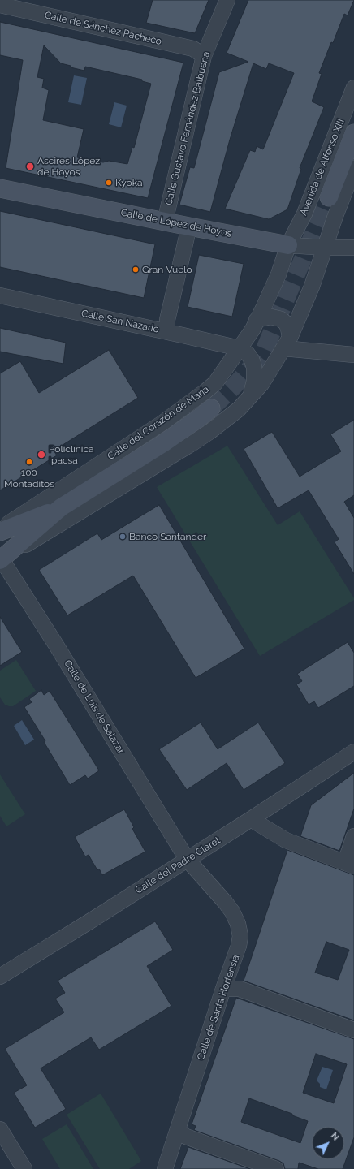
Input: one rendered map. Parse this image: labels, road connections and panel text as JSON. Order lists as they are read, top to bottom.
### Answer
{
  "streets": {
    "street": [
      "Calle de Sánchez Pacheco",
      "Calle Gustavo Fernández Balbuena",
      "Avenida de Alfonso XIII",
      "Calle de López de Hoyos",
      "Calle San Nazario",
      "Calle del Corazón de María",
      "Calle de Luis de Salazar",
      "Calle del Padre Claret",
      "Calle de Santa Hortensia"
    ]
  },
  "crossings": [
    ["Calle de Sánchez Pacheco", "Calle Gustavo Fernández Balbuena"],
    ["Calle Gustavo Fernández Balbuena", "Calle de López de Hoyos"],
    ["Avenida de Alfonso XIII", "Calle de López de Hoyos"],
    ["Avenida de Alfonso XIII", "Calle del Corazón de María"],
    ["Calle de López de Hoyos", "Calle del Corazón de María"],
    ["Calle San Nazario", "Calle del Corazón de María"],
    ["Calle del Corazón de María", "Calle de Luis de Salazar"],
    ["Calle de Luis de Salazar", "Calle del Padre Claret"],
    ["Calle de Luis de Salazar", "Calle de Santa Hortensia"],
    ["Calle del Padre Claret", "Calle de Santa Hortensia"]
  ],
  "places": [
    "Ascires López de Hoyos",
    "Kyoka",
    "Gran Vuelo",
    "Policlínica Ipacsa",
    "100 Montaditos",
    "Banco Santander"
  ],
  "north": "top right"
}
